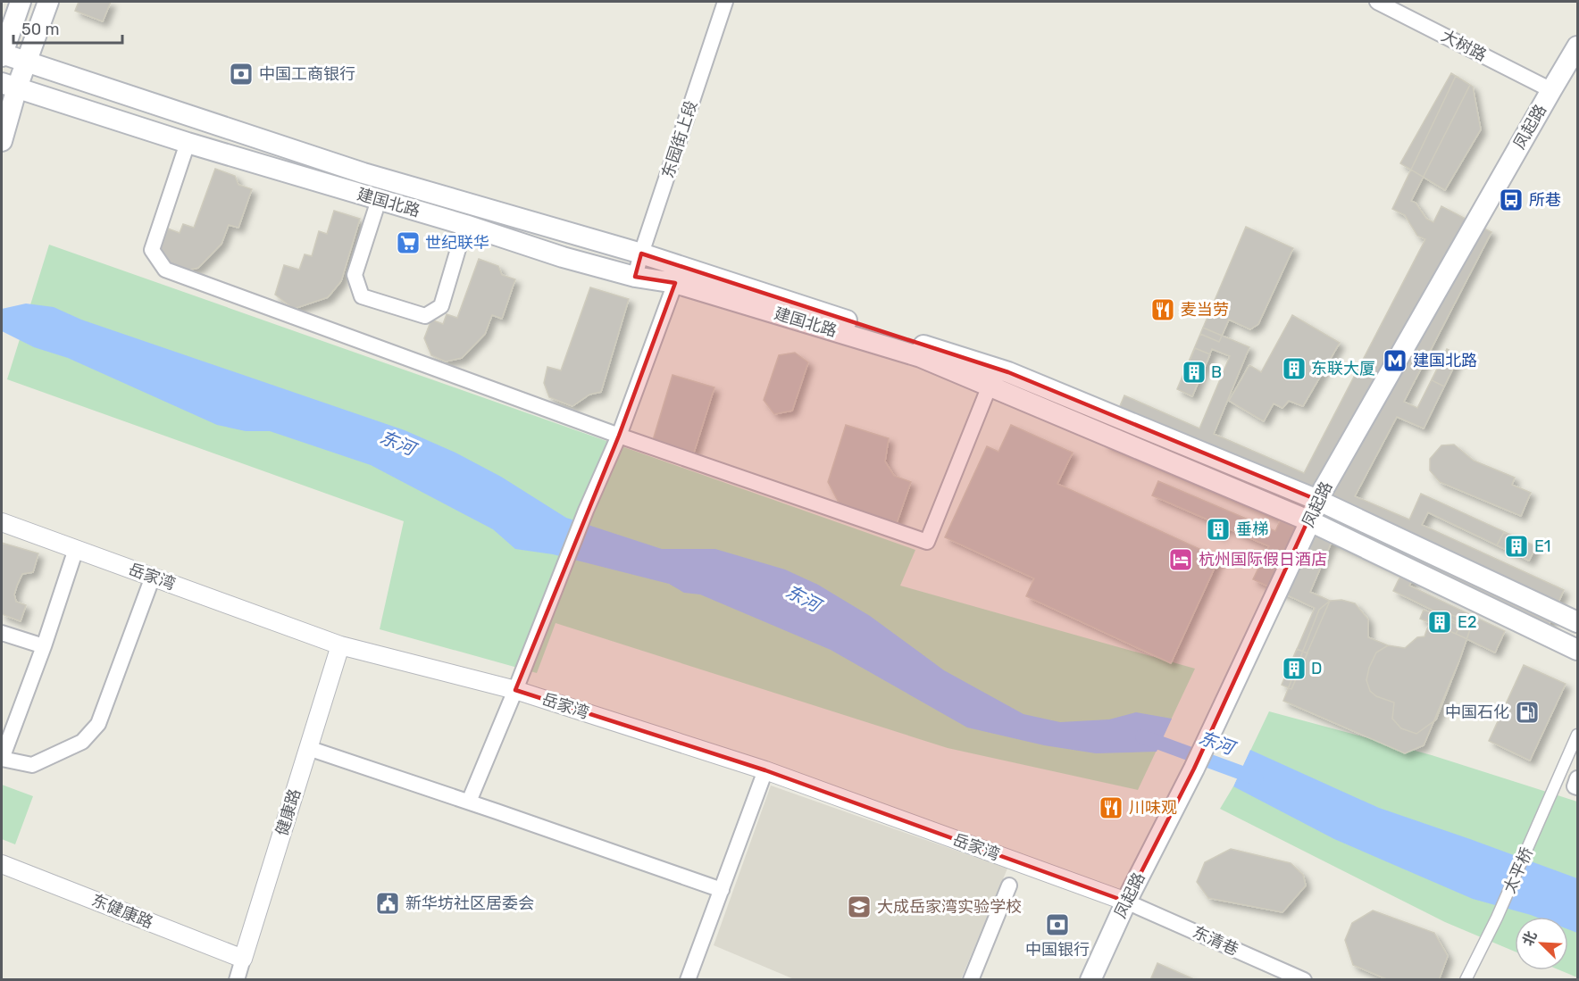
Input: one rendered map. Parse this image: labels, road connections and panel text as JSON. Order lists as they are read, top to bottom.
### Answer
{
  "streets": {
    "main road": ["凤起路", "建国北路"],
    "street": [
      "大树路",
      "东园街上段",
      "岳家湾",
      "健康路",
      "太平桥",
      "东健康路",
      "东清巷"
    ]
  },
  "crossings": [
    ["大树路", "凤起路"],
    ["凤起路", "建国北路"],
    ["凤起路", "岳家湾"],
    ["凤起路", "东清巷"],
    ["东园街上段", "建国北路"],
    ["岳家湾", "健康路"],
    ["岳家湾", "东清巷"],
    ["健康路", "东健康路"]
  ],
  "water": ["东河"],
  "places": {
    "bank": ["中国工商银行", "中国银行"],
    "bus stop": ["所巷"],
    "supermarket": ["世纪联华"],
    "restaurant": ["麦当劳", "川味观"],
    "metro station": ["建国北路"],
    "building": [
      "东联大厦",
      "B",
      "垂梯",
      "E1",
      "E2",
      "D"
    ],
    "hotel": ["杭州国际假日酒店"],
    "fuel station": ["中国石化"],
    "public building": ["新华坊社区居委会"],
    "school or university": ["大成岳家湾实验学校"]
  },
  "scale_bar": "50 m",
  "north": "top left"
}
